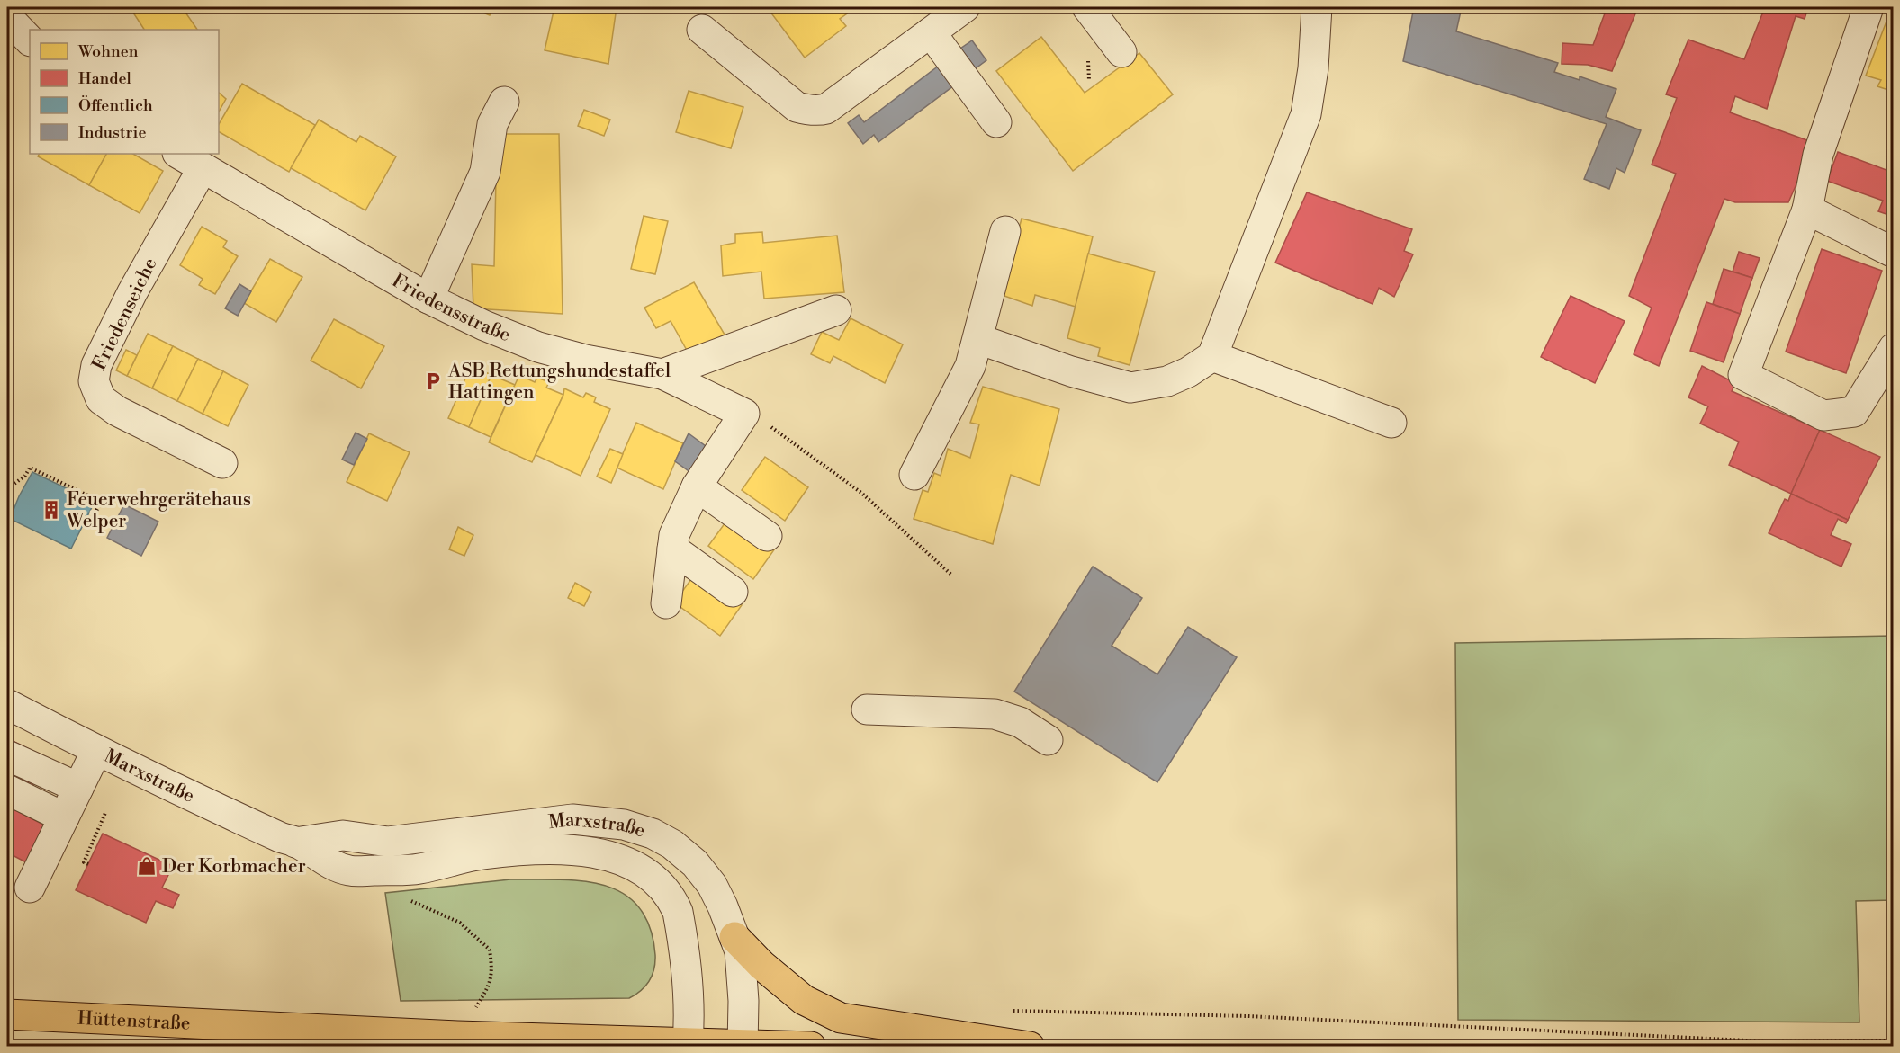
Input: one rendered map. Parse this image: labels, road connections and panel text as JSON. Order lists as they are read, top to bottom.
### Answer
{
  "streets": {
    "main road": ["Hüttenstraße"],
    "street": ["Friedensstraße", "Friedenseiche", "Marxstraße"]
  },
  "crossings": [
    ["Friedensstraße", "Friedenseiche"],
    ["Marxstraße", "Hüttenstraße"]
  ],
  "places": {
    "parking": ["ASB Rettungshundestaffel Hattingen"],
    "building": ["Feuerwehrgerätehaus Welper"],
    "shop": ["Der Korbmacher"]
  },
  "legend": [
    "Wohnen",
    "Handel",
    "Öffentlich",
    "Industrie"
  ]
}
